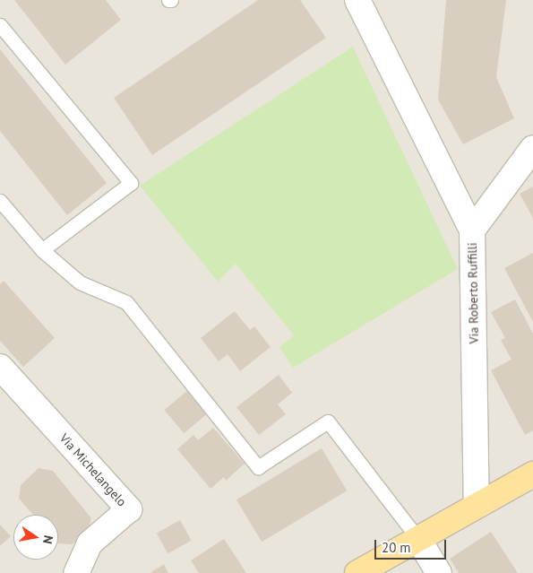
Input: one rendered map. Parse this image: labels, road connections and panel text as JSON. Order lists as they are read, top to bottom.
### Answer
{
  "streets": {
    "street": ["Via Roberto Ruffilli", "Via Michelangelo"]
  },
  "scale_bar": "20 m",
  "north": "right"
}
